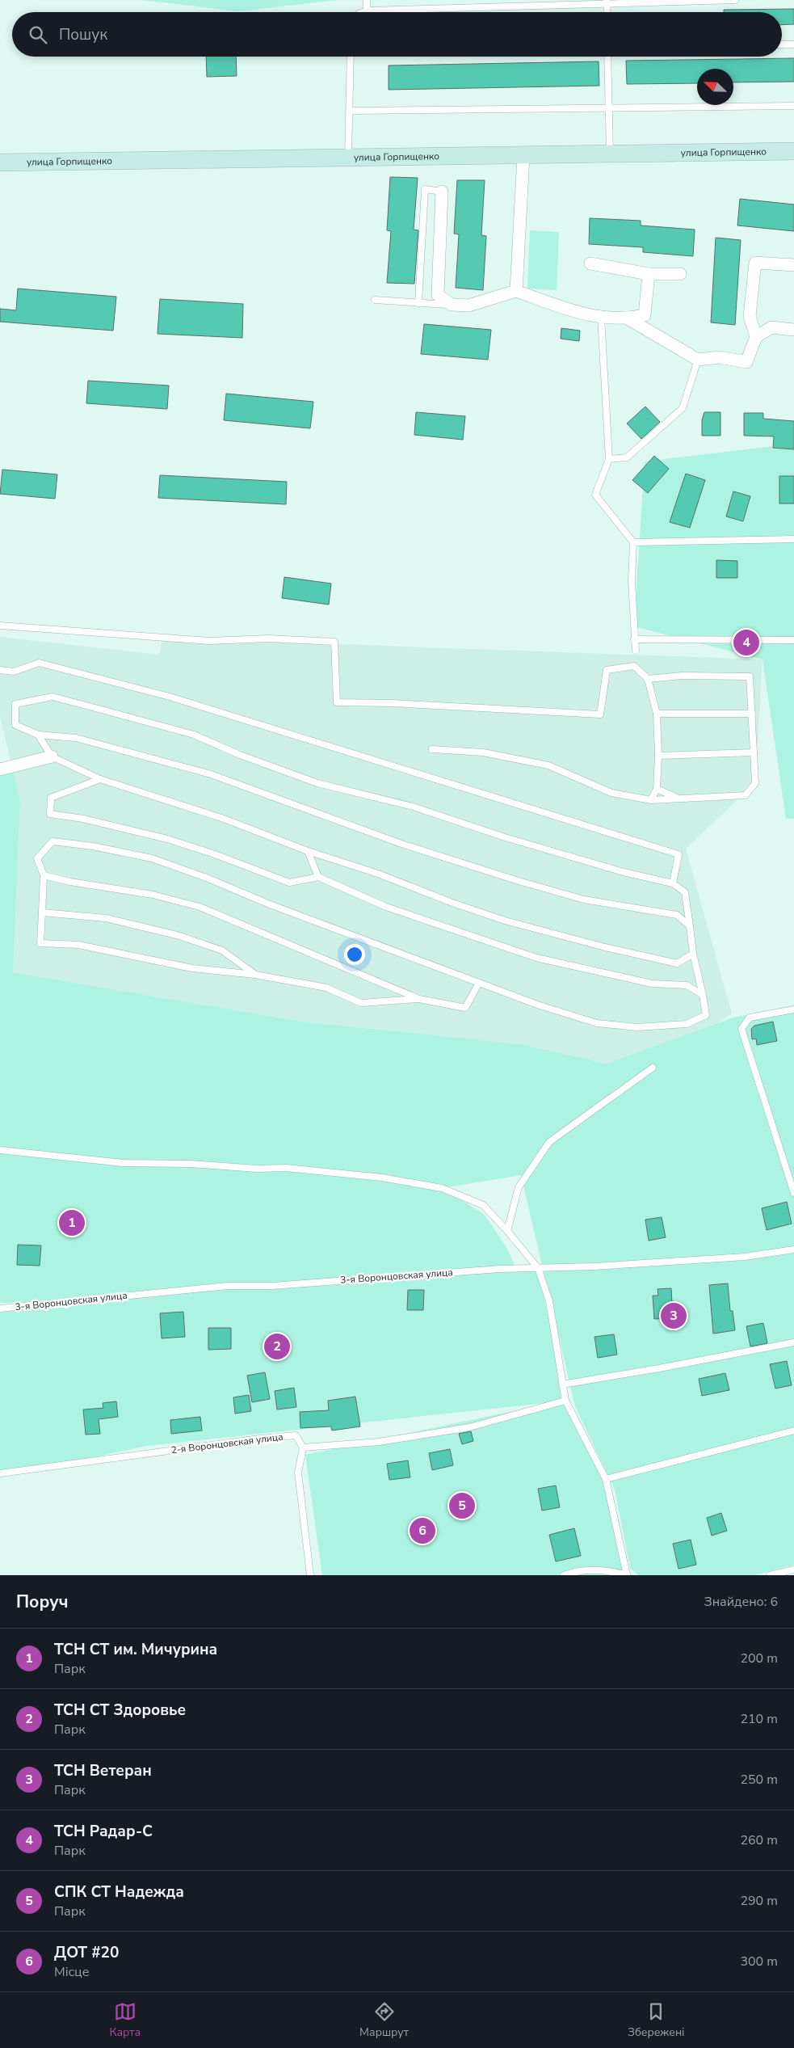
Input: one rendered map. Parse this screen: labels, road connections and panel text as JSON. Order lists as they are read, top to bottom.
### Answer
{
  "streets": {
    "main road": ["улица Горпищенко"],
    "lane": ["3-я Воронцовская улица", "2-я Воронцовская улица"]
  },
  "north": "top left",
  "page": {
    "search": "Пошук",
    "pins": [
      "4",
      "1",
      "3",
      "2",
      "5",
      "6"
    ],
    "heading": ["Поруч", "Знайдено: 6"],
    "list": [
      {
        "mark": "1",
        "name": "ТСН СТ им. Мичурина",
        "note": "Парк",
        "value": "200 m"
      },
      {
        "mark": "2",
        "name": "ТСН СТ Здоровье",
        "note": "Парк",
        "value": "210 m"
      },
      {
        "mark": "3",
        "name": "ТСН Ветеран",
        "note": "Парк",
        "value": "250 m"
      },
      {
        "mark": "4",
        "name": "ТСН Радар-С",
        "note": "Парк",
        "value": "260 m"
      },
      {
        "mark": "5",
        "name": "СПК СТ Надежда",
        "note": "Парк",
        "value": "290 m"
      },
      {
        "mark": "6",
        "name": "ДОТ #20",
        "note": "Місце",
        "value": "300 m"
      }
    ],
    "nav": ["Карта", "Маршрут", "Збережені"]
  }
}
